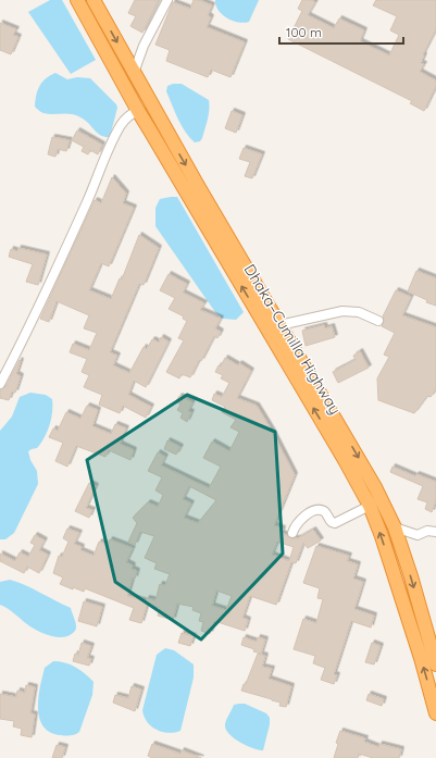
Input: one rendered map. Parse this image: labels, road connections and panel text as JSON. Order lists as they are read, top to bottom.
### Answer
{
  "streets": {
    "highway": ["Dhaka–Cumilla Highway"]
  },
  "scale_bar": "100 m"
}
